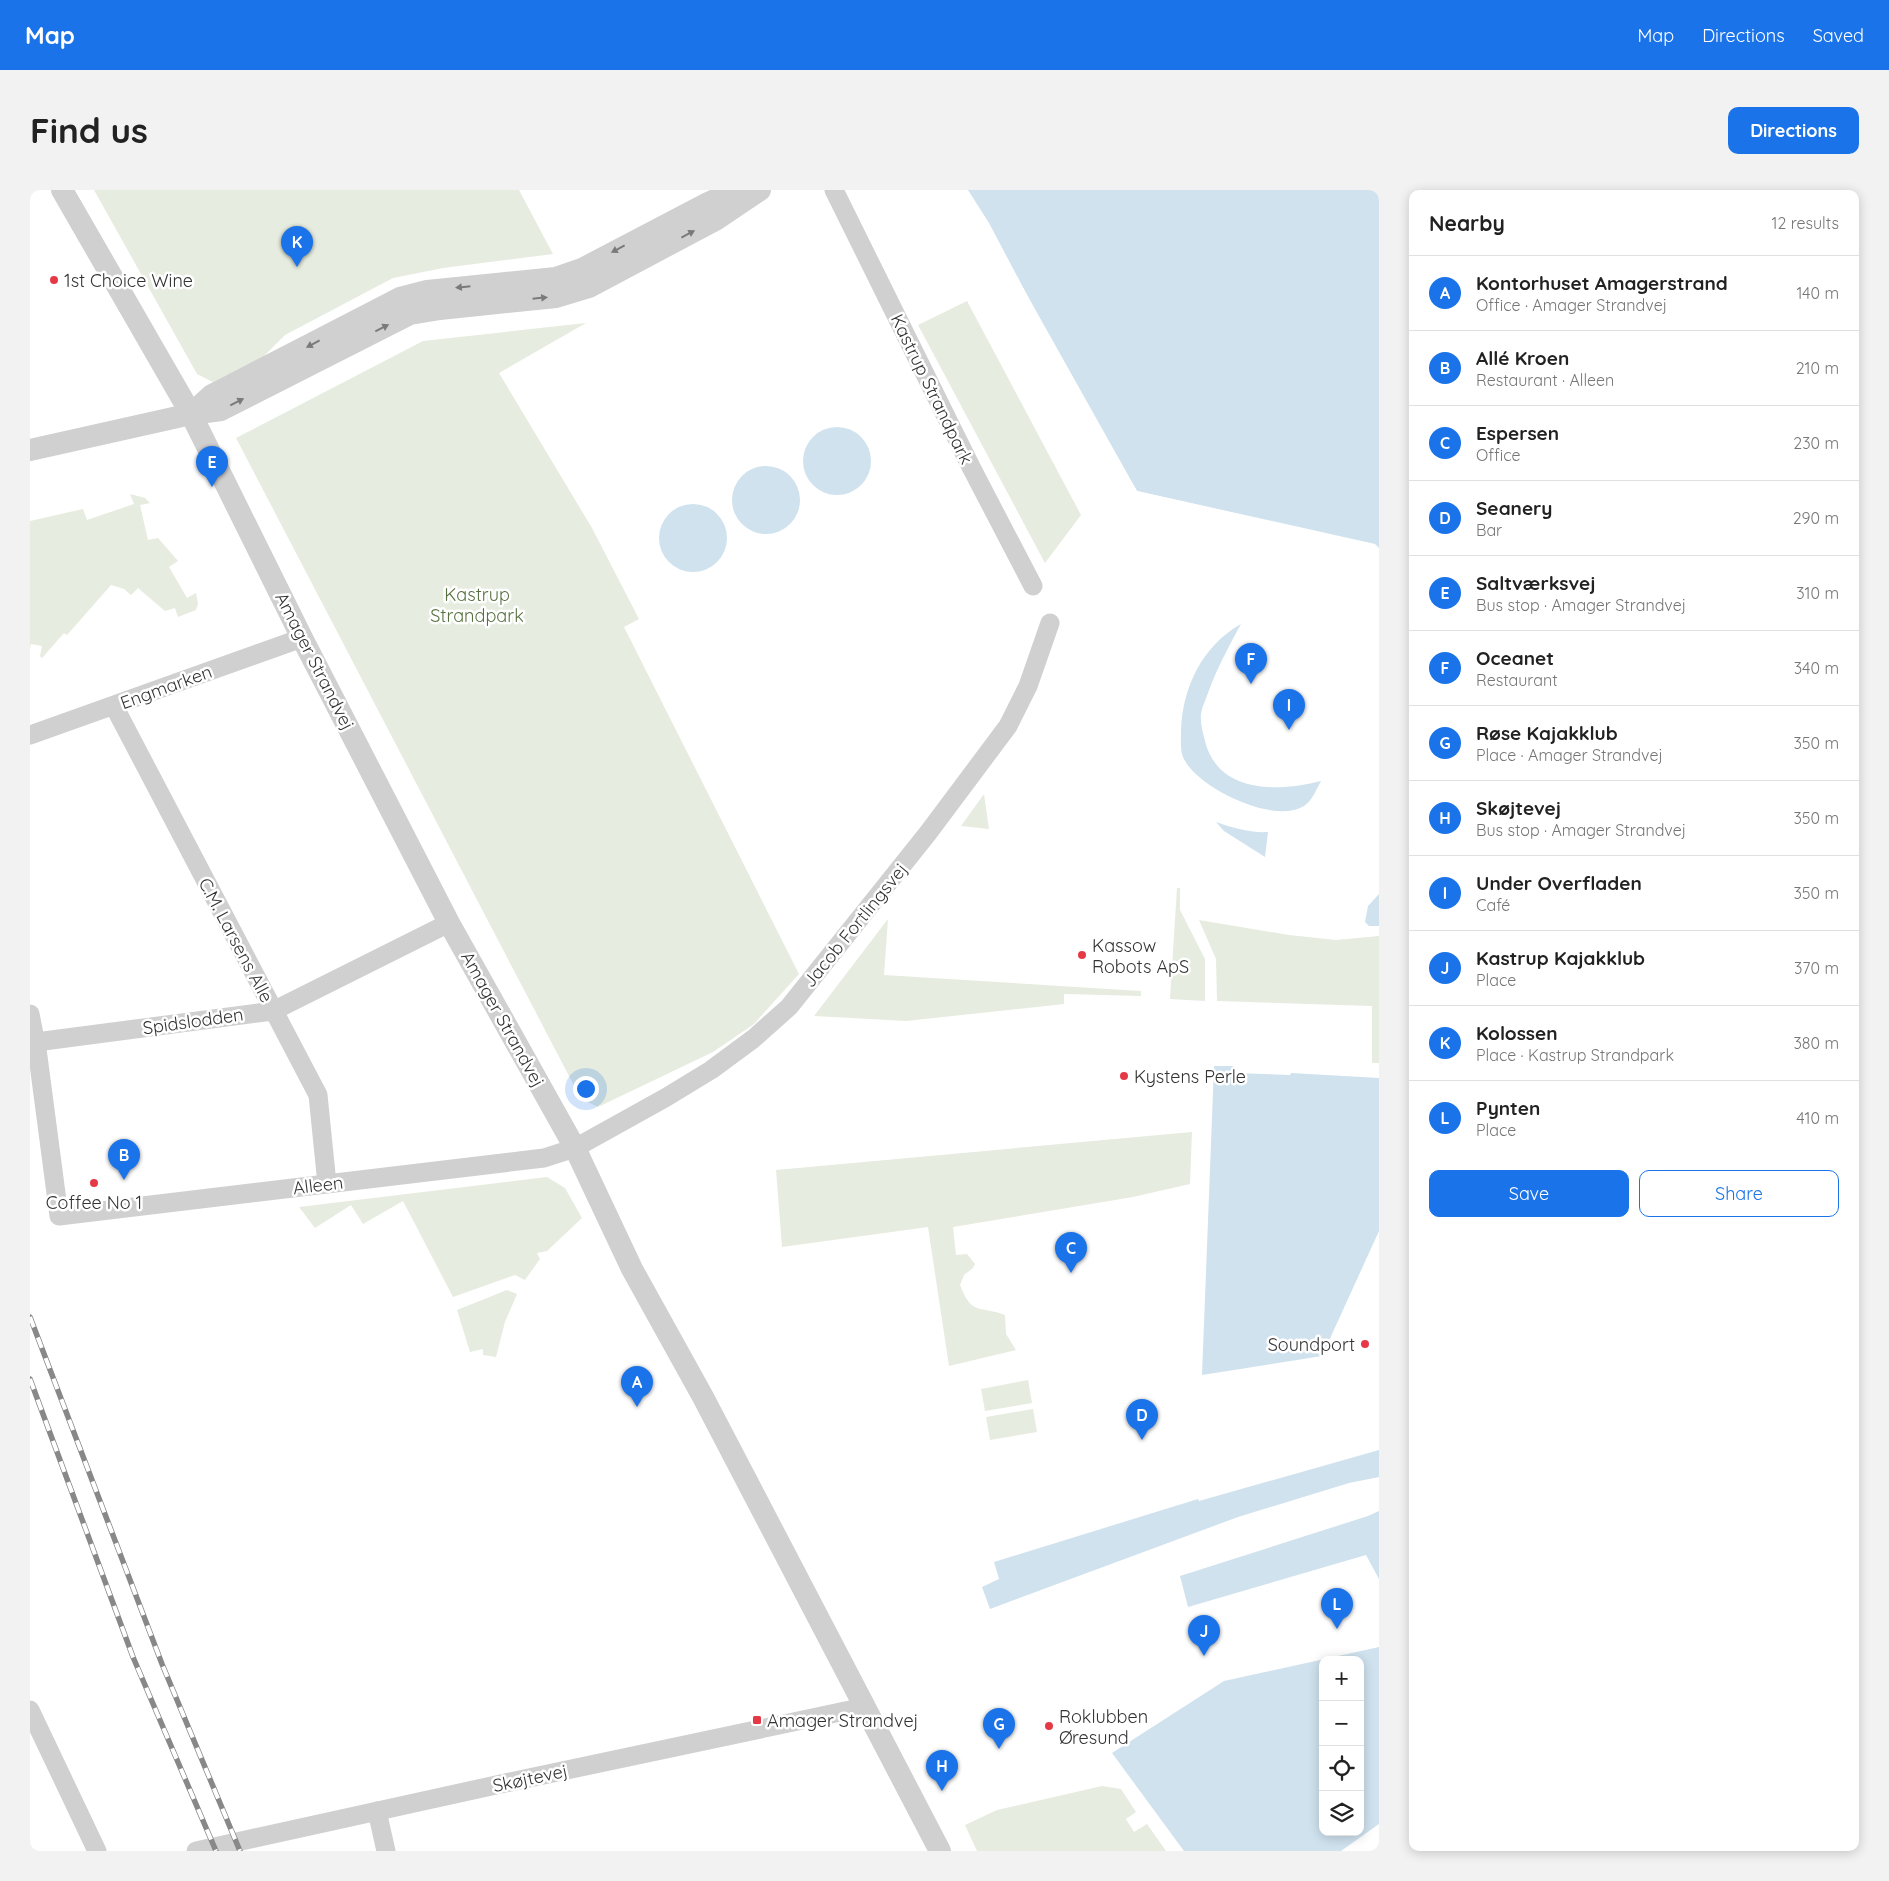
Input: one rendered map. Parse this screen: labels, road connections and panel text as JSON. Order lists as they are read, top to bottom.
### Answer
{
  "streets": {
    "street": [
      "Kastrup Strandpark",
      "Amager Strandvej",
      "Engmarken",
      "Jacob Fortlingsvej",
      "C.M. Larsens Alle",
      "Spidslodden",
      "Alleen",
      "Skøjtevej"
    ]
  },
  "crossings": [
    ["Amager Strandvej", "Engmarken"],
    ["Amager Strandvej", "Jacob Fortlingsvej"],
    ["Amager Strandvej", "Spidslodden"],
    ["Amager Strandvej", "Alleen"],
    ["Amager Strandvej", "Skøjtevej"],
    ["Engmarken", "C.M. Larsens Alle"],
    ["Jacob Fortlingsvej", "Alleen"],
    ["C.M. Larsens Alle", "Spidslodden"],
    ["C.M. Larsens Alle", "Alleen"],
    ["Spidslodden", "Alleen"]
  ],
  "parks": ["Kastrup Strandpark"],
  "places": {
    "other": [
      "1st Choice Wine",
      "Kassow Robots ApS",
      "Kystens Perle",
      "Coffee No 1",
      "Soundport",
      "Roklubben Øresund"
    ],
    "transit": ["Amager Strandvej"]
  },
  "page": {
    "header": "Map",
    "nav": ["Map", "Directions", "Saved"],
    "buttons": [
      "Directions",
      ["Save", "Share"]
    ],
    "title": "Find us",
    "heading": ["Nearby", "12 results"],
    "pins": [
      "K",
      "E",
      "F",
      "I",
      "B",
      "C",
      "A",
      "D",
      "L",
      "J",
      "G",
      "H"
    ],
    "list": [
      {
        "mark": "A",
        "name": "Kontorhuset Amagerstrand",
        "note": "Office · Amager Strandvej",
        "value": "140 m"
      },
      {
        "mark": "B",
        "name": "Allé Kroen",
        "note": "Restaurant · Alleen",
        "value": "210 m"
      },
      {
        "mark": "C",
        "name": "Espersen",
        "note": "Office",
        "value": "230 m"
      },
      {
        "mark": "D",
        "name": "Seanery",
        "note": "Bar",
        "value": "290 m"
      },
      {
        "mark": "E",
        "name": "Saltværksvej",
        "note": "Bus stop · Amager Strandvej",
        "value": "310 m"
      },
      {
        "mark": "F",
        "name": "Oceanet",
        "note": "Restaurant",
        "value": "340 m"
      },
      {
        "mark": "G",
        "name": "Røse Kajakklub",
        "note": "Place · Amager Strandvej",
        "value": "350 m"
      },
      {
        "mark": "H",
        "name": "Skøjtevej",
        "note": "Bus stop · Amager Strandvej",
        "value": "350 m"
      },
      {
        "mark": "I",
        "name": "Under Overfladen",
        "note": "Café",
        "value": "350 m"
      },
      {
        "mark": "J",
        "name": "Kastrup Kajakklub",
        "note": "Place",
        "value": "370 m"
      },
      {
        "mark": "K",
        "name": "Kolossen",
        "note": "Place · Kastrup Strandpark",
        "value": "380 m"
      },
      {
        "mark": "L",
        "name": "Pynten",
        "note": "Place",
        "value": "410 m"
      }
    ],
    "map_buttons": ["+", "−"]
  }
}
